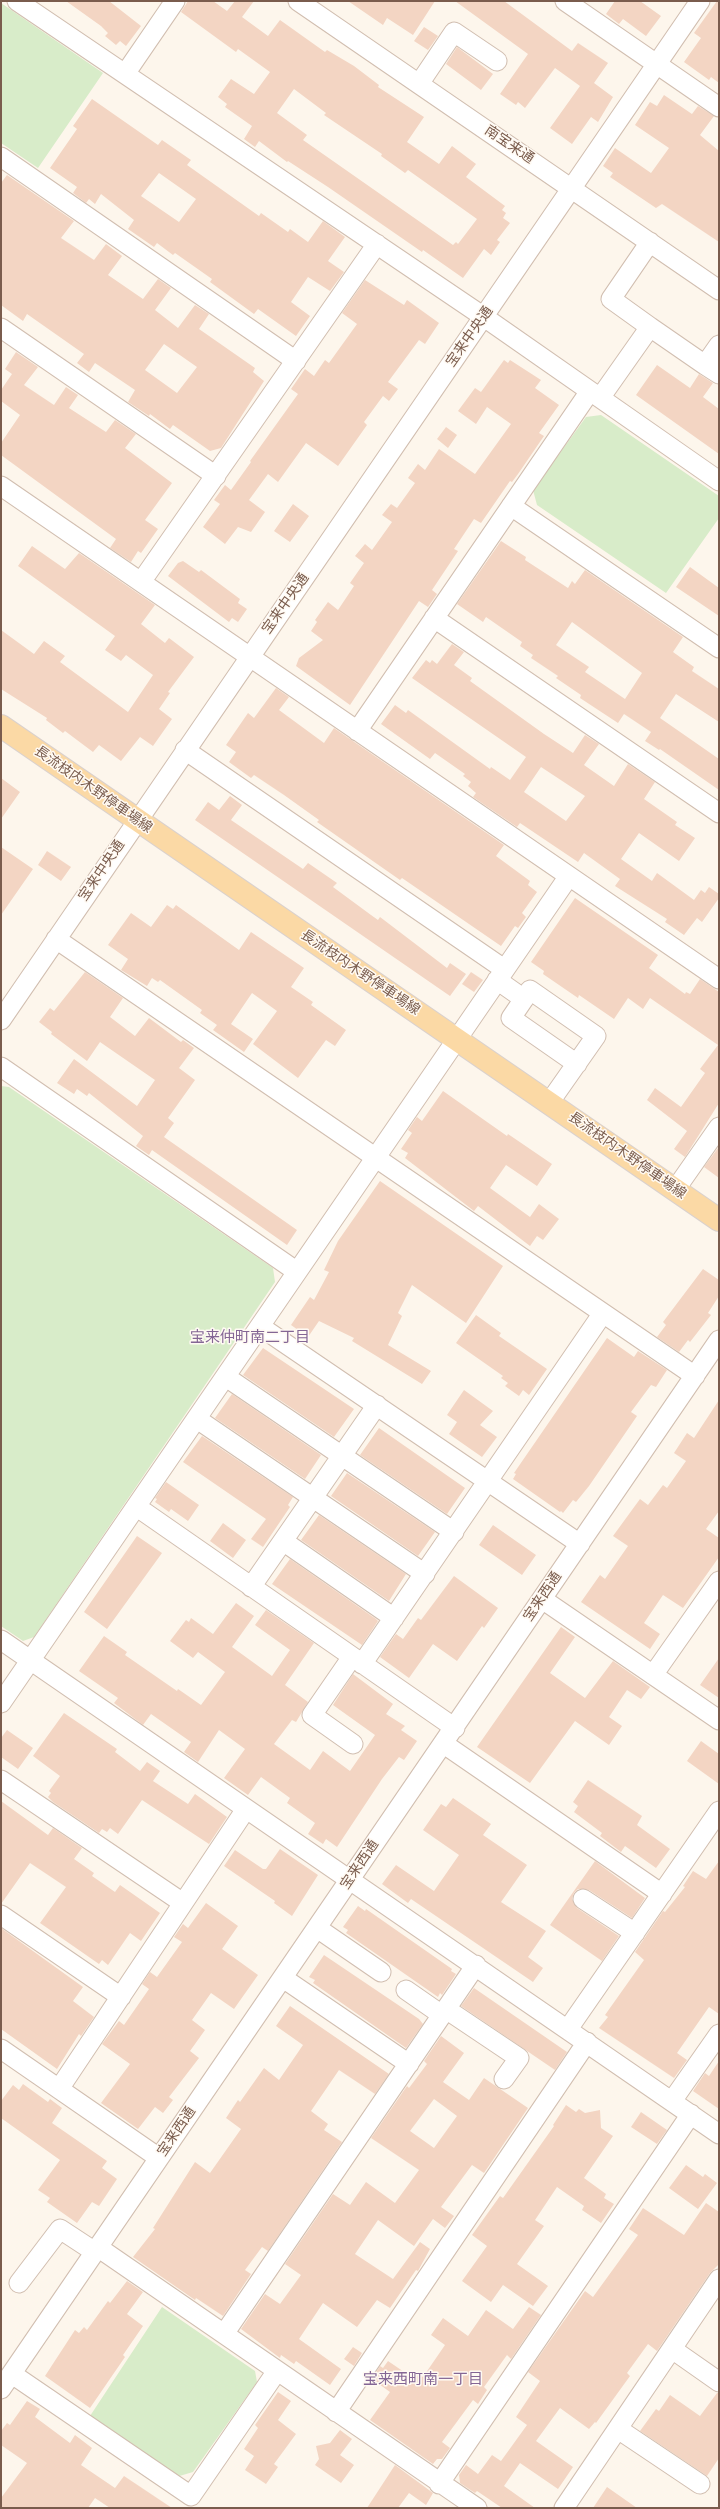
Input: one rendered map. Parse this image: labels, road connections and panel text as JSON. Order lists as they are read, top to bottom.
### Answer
{
  "streets": {
    "main road": ["長流枝内木野停車場線"],
    "street": ["南宝来通", "宝来中央通", "宝来西通"]
  },
  "crossings": [
    ["南宝来通", "宝来中央通"],
    ["宝来中央通", "長流枝内木野停車場線"]
  ],
  "districts": ["宝来仲町南二丁目", "宝来西町南一丁目"]
}
